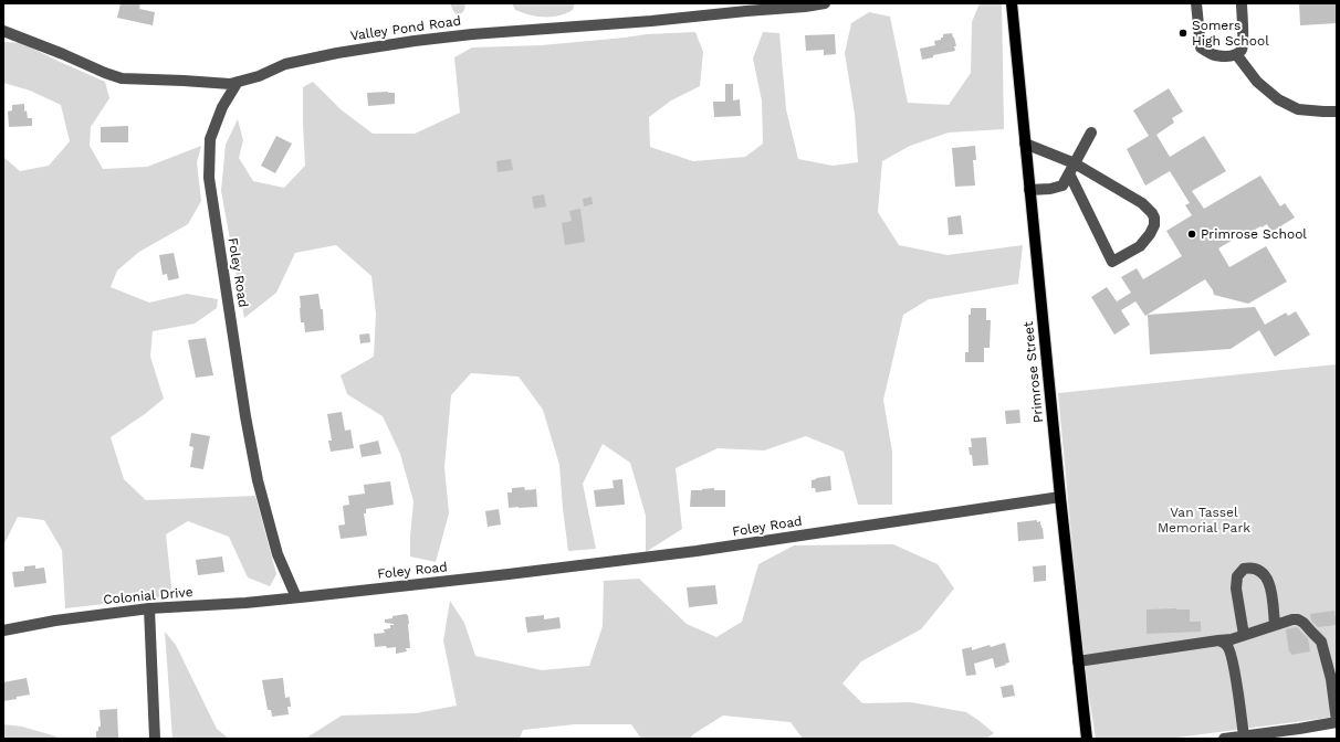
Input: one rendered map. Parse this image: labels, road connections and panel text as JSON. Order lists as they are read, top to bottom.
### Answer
{
  "streets": {
    "main road": ["Primrose Street"],
    "street": ["Valley Pond Road", "Foley Road", "Colonial Drive"]
  },
  "crossings": [
    ["Valley Pond Road", "Foley Road"],
    ["Foley Road", "Primrose Street"],
    ["Foley Road", "Colonial Drive"]
  ],
  "parks": ["Van Tassel Memorial Park"],
  "places": ["Somers High School", "Primrose School"]
}
